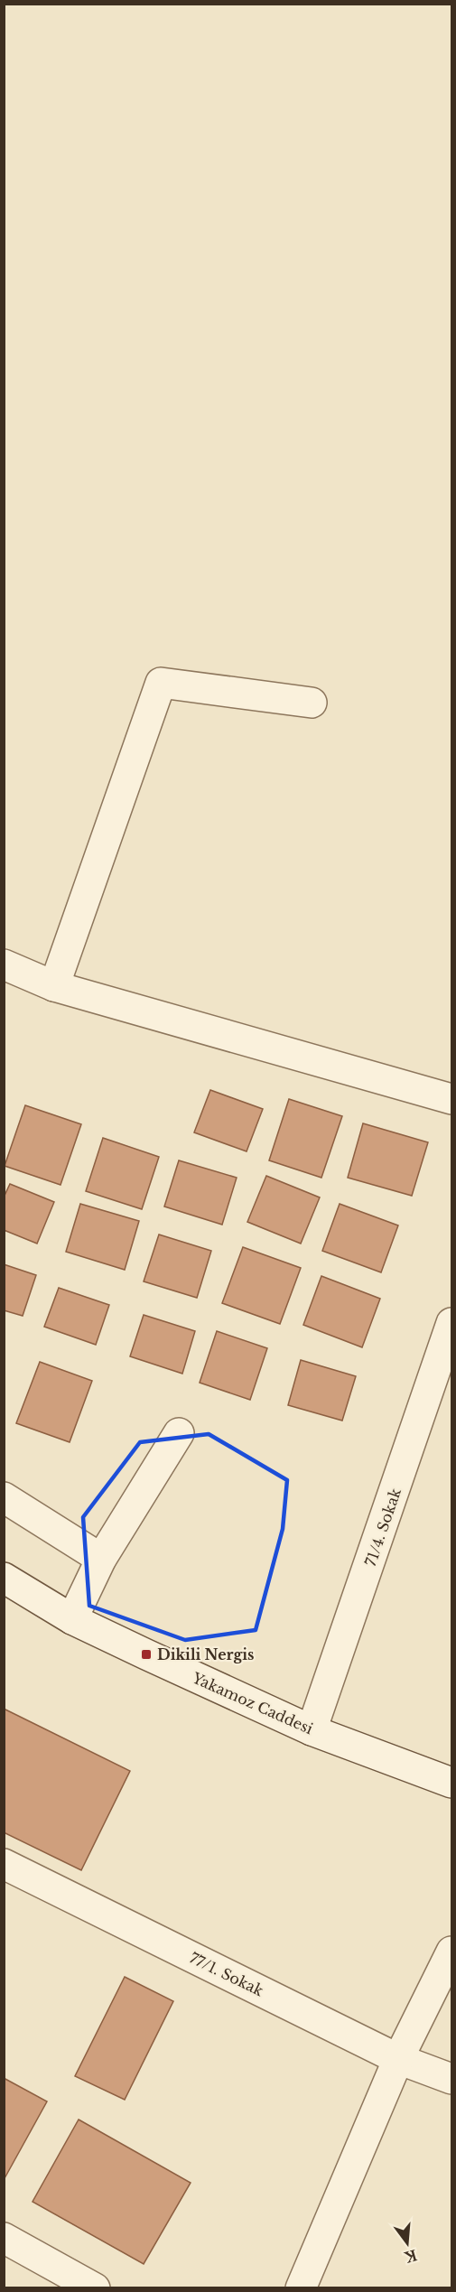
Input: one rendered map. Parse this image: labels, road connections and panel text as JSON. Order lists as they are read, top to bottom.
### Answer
{
  "streets": {
    "street": ["71/4. Sokak", "Yakamoz Caddesi", "77/1. Sokak"]
  },
  "crossings": [
    ["71/4. Sokak", "Yakamoz Caddesi"]
  ],
  "places": {
    "transit": ["Dikili Nergis"]
  },
  "north": "bottom"
}
